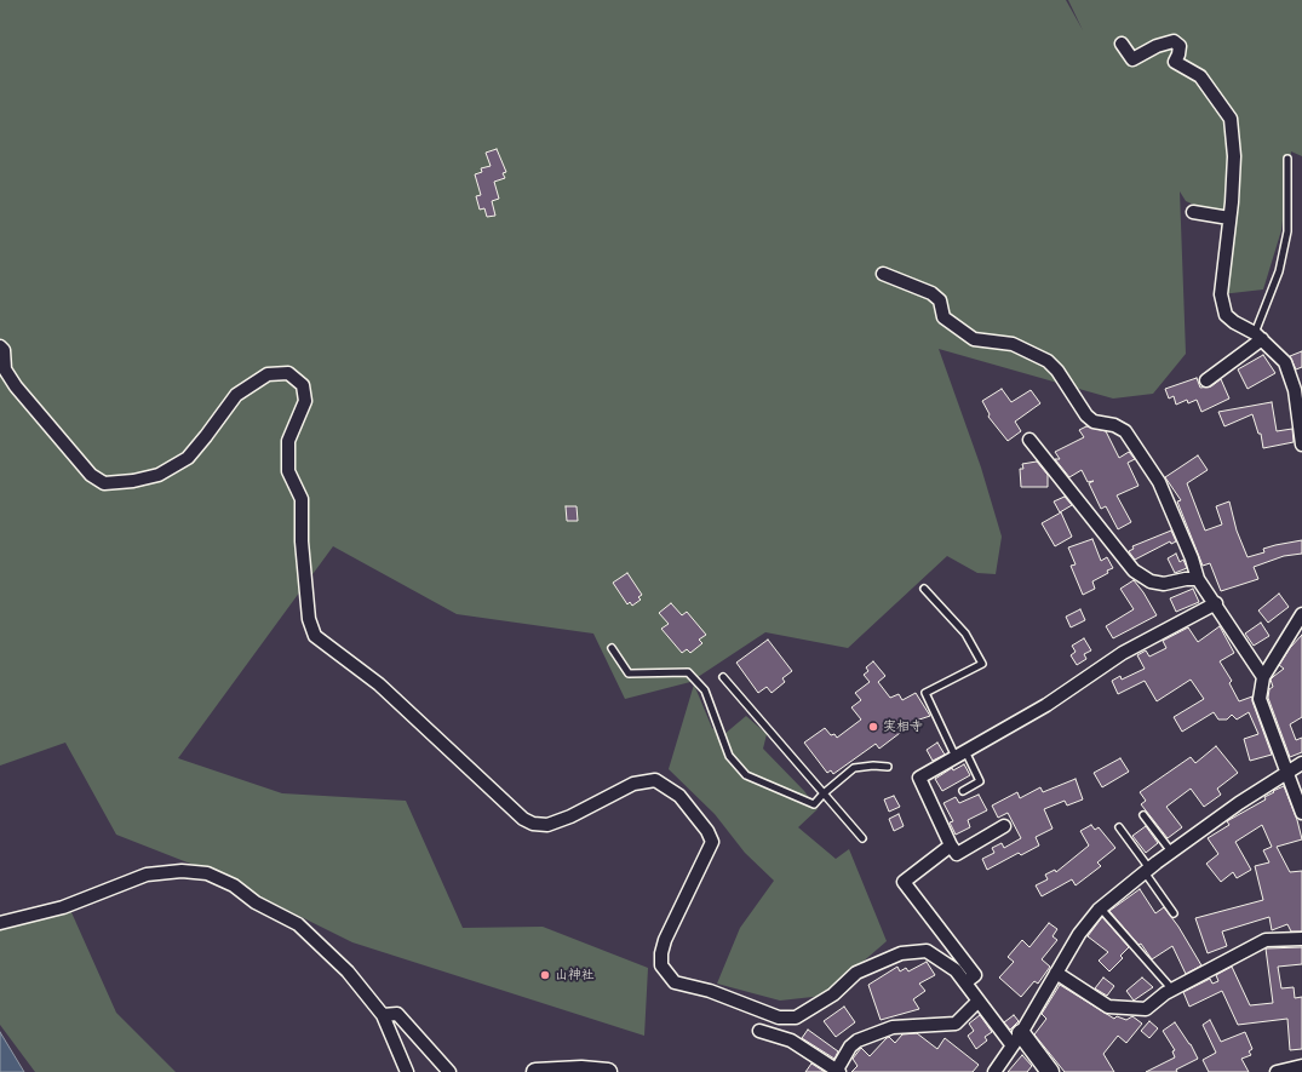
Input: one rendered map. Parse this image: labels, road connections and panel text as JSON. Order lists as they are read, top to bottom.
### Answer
{
  "places": ["実相寺", "山神社"]
}
